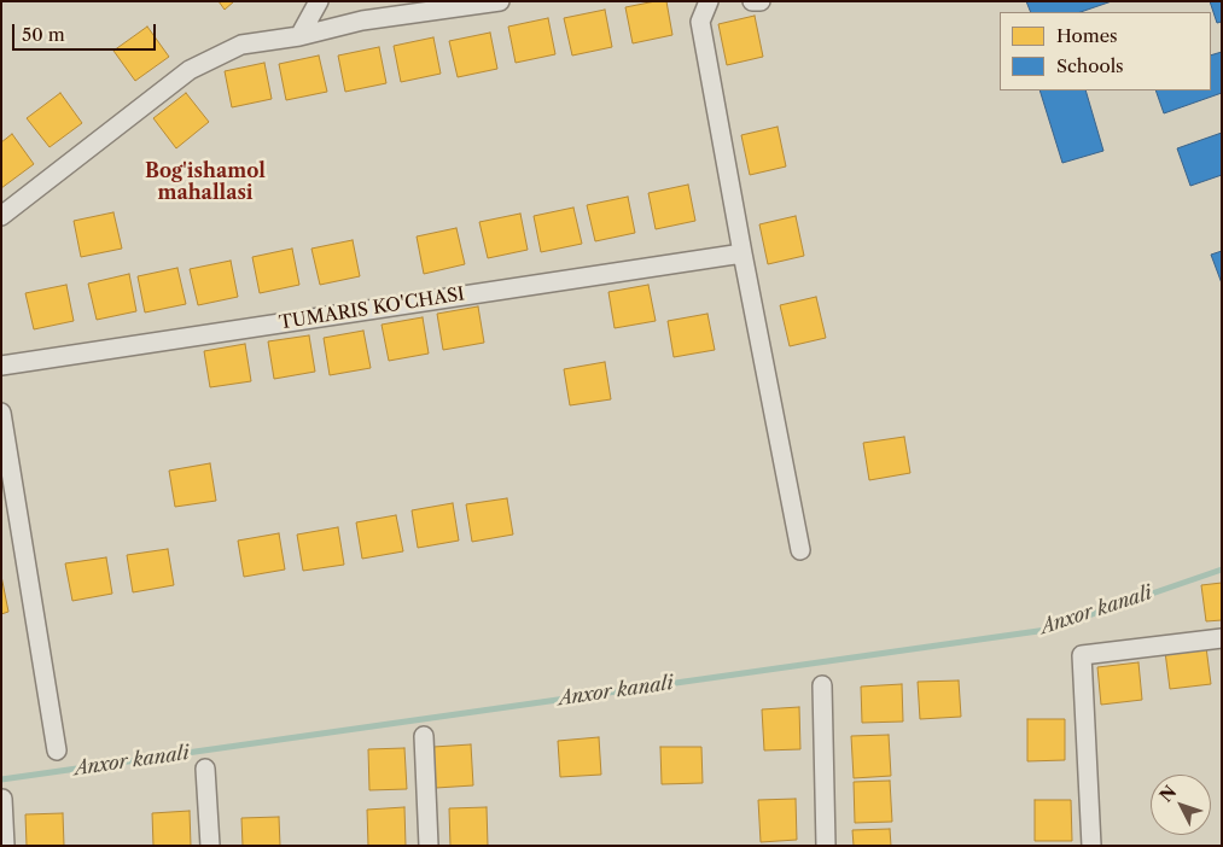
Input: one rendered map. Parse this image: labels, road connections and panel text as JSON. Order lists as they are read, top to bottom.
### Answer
{
  "streets": {
    "street": ["TUMARIS KO'CHASI"]
  },
  "districts": ["Bog'ishamol mahallasi"],
  "water": ["Anxor kanali"],
  "legend": ["Homes", "Schools"],
  "scale_bar": "50 m",
  "north": "top left"
}
